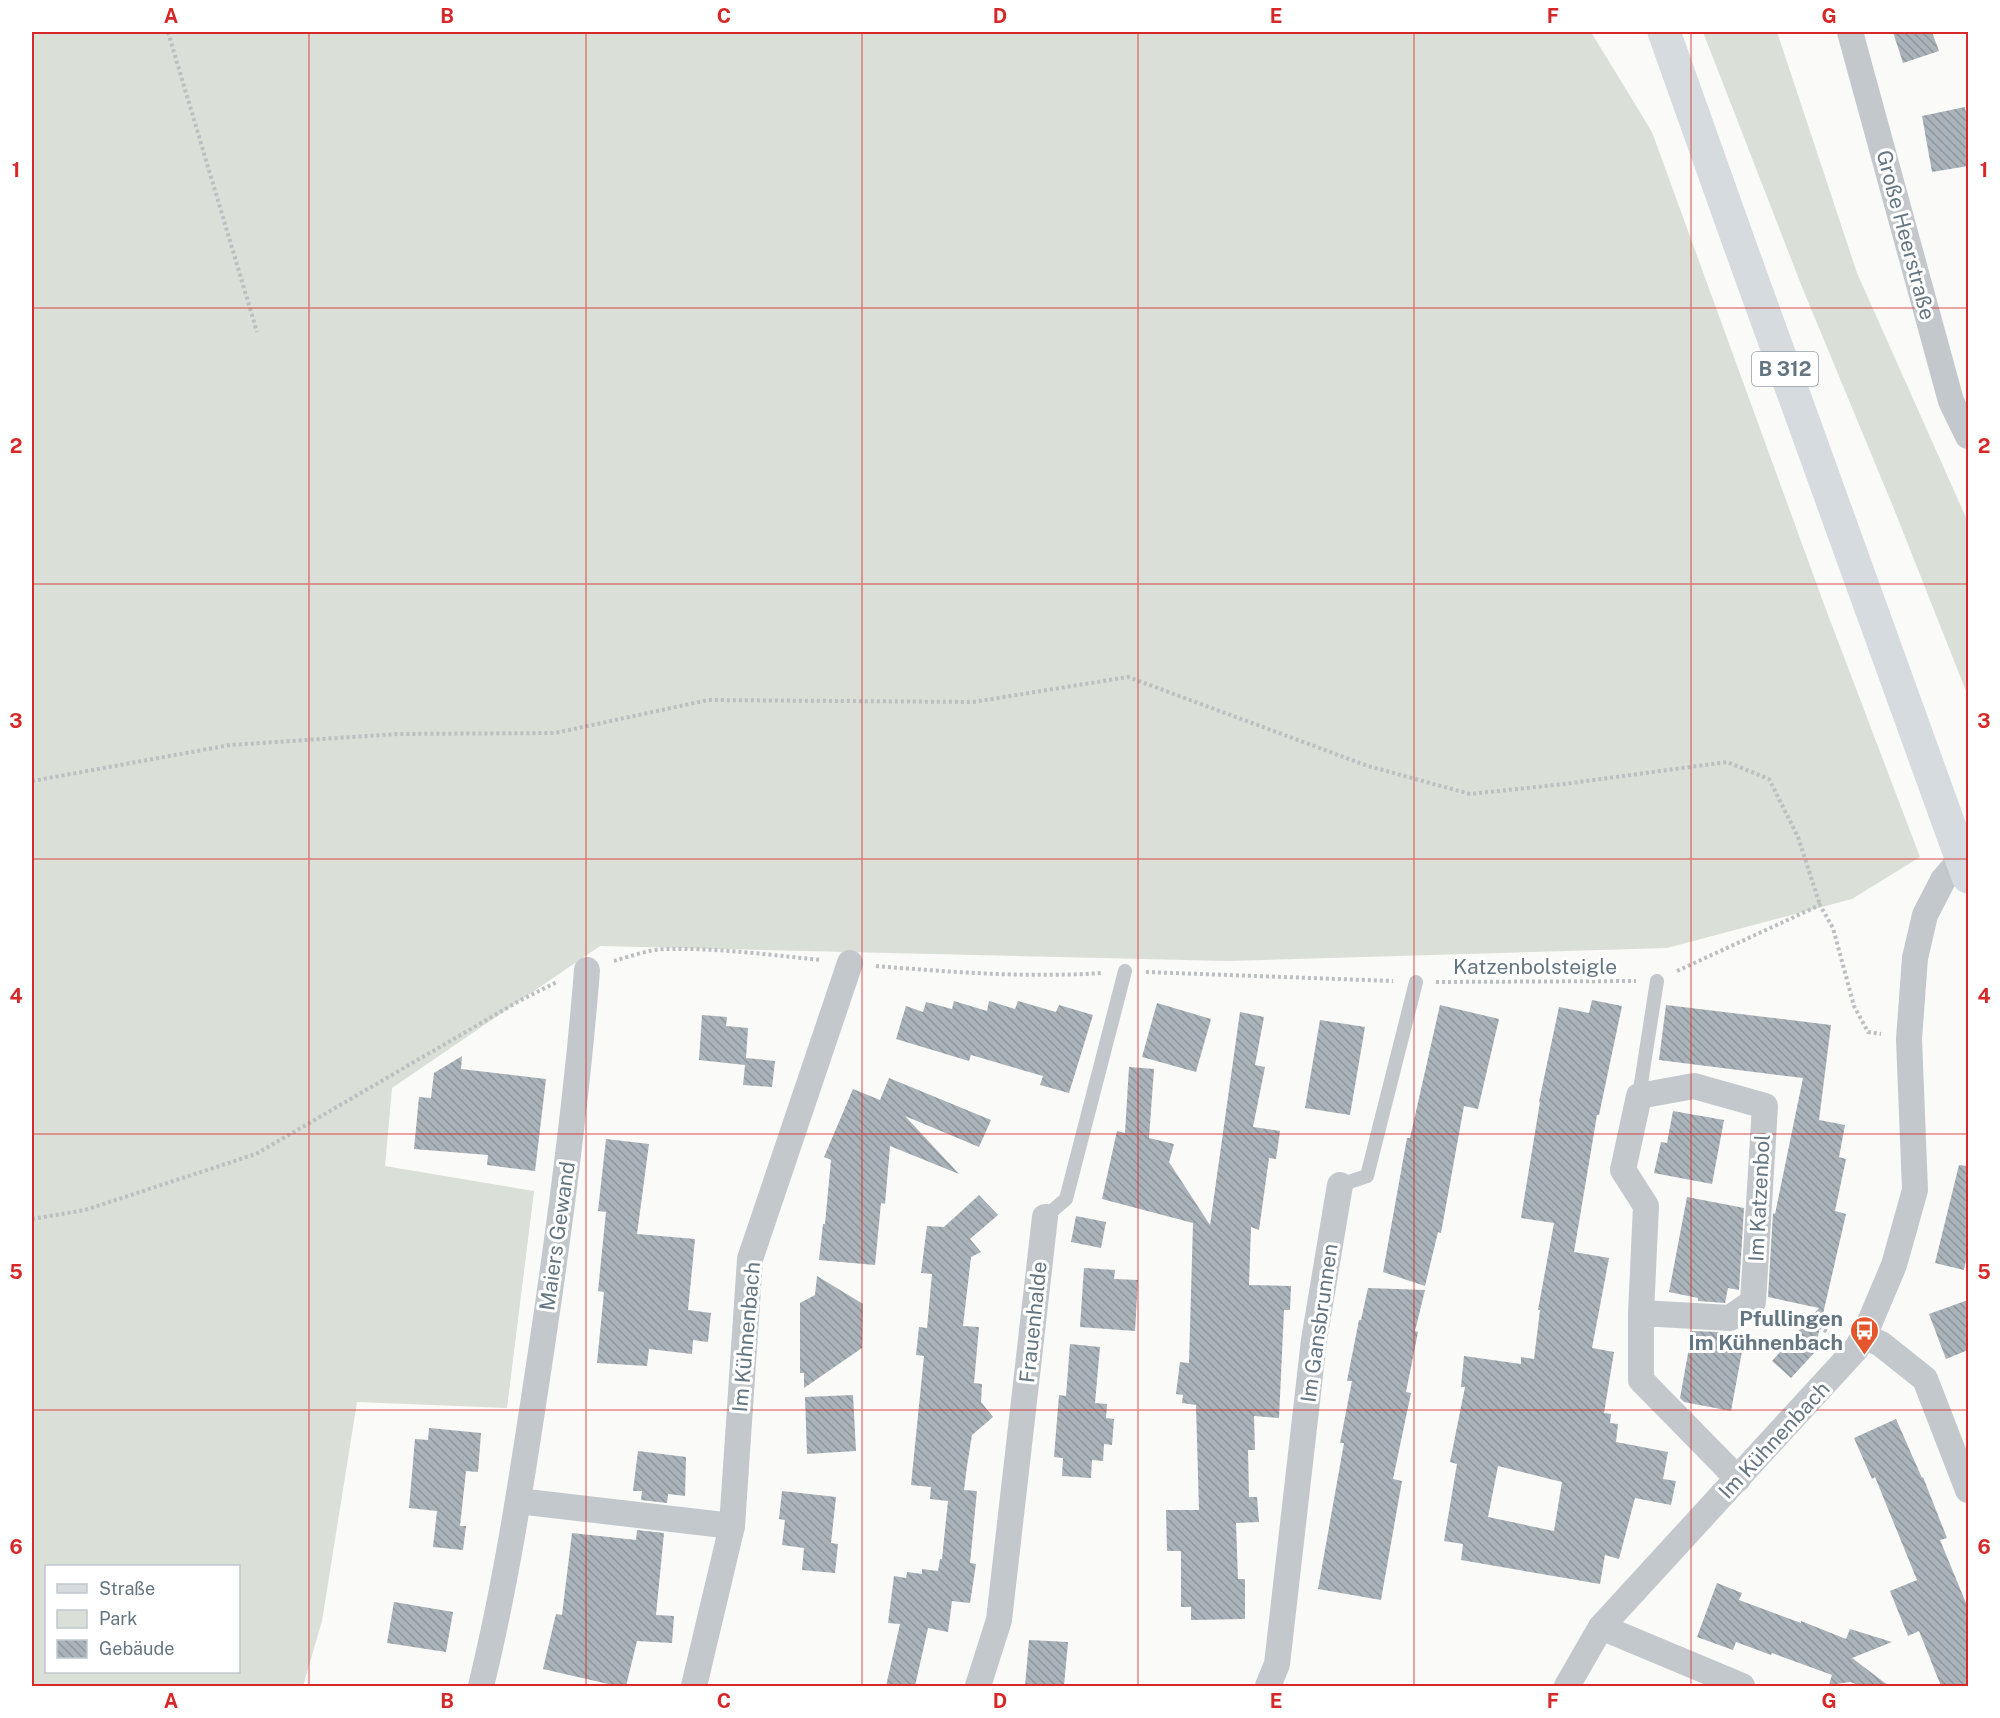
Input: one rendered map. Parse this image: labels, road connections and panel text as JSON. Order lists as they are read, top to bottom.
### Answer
{
  "streets": {
    "main road": ["B 312"],
    "street": [
      "Große Heerstraße",
      "Im Katzenbol",
      "Maiers Gewand",
      "Frauenhalde",
      "Im Gansbrunnen",
      "Im Kühnenbach"
    ],
    "path": ["Katzenbolsteigle"]
  },
  "crossings": [
    ["Katzenbolsteigle", "Maiers Gewand"],
    ["Katzenbolsteigle", "Frauenhalde"],
    ["Katzenbolsteigle", "Im Gansbrunnen"],
    ["Katzenbolsteigle", "Im Kühnenbach"]
  ],
  "places": {
    "bus stop": ["Pfullingen Im Kühnenbach"]
  },
  "legend": ["Straße", "Park", "Gebäude"],
  "grid": {
    "columns": [
      "A",
      "B",
      "C",
      "D",
      "E",
      "F",
      "G"
    ],
    "rows": [
      "1",
      "2",
      "3",
      "4",
      "5",
      "6"
    ]
  }
}
